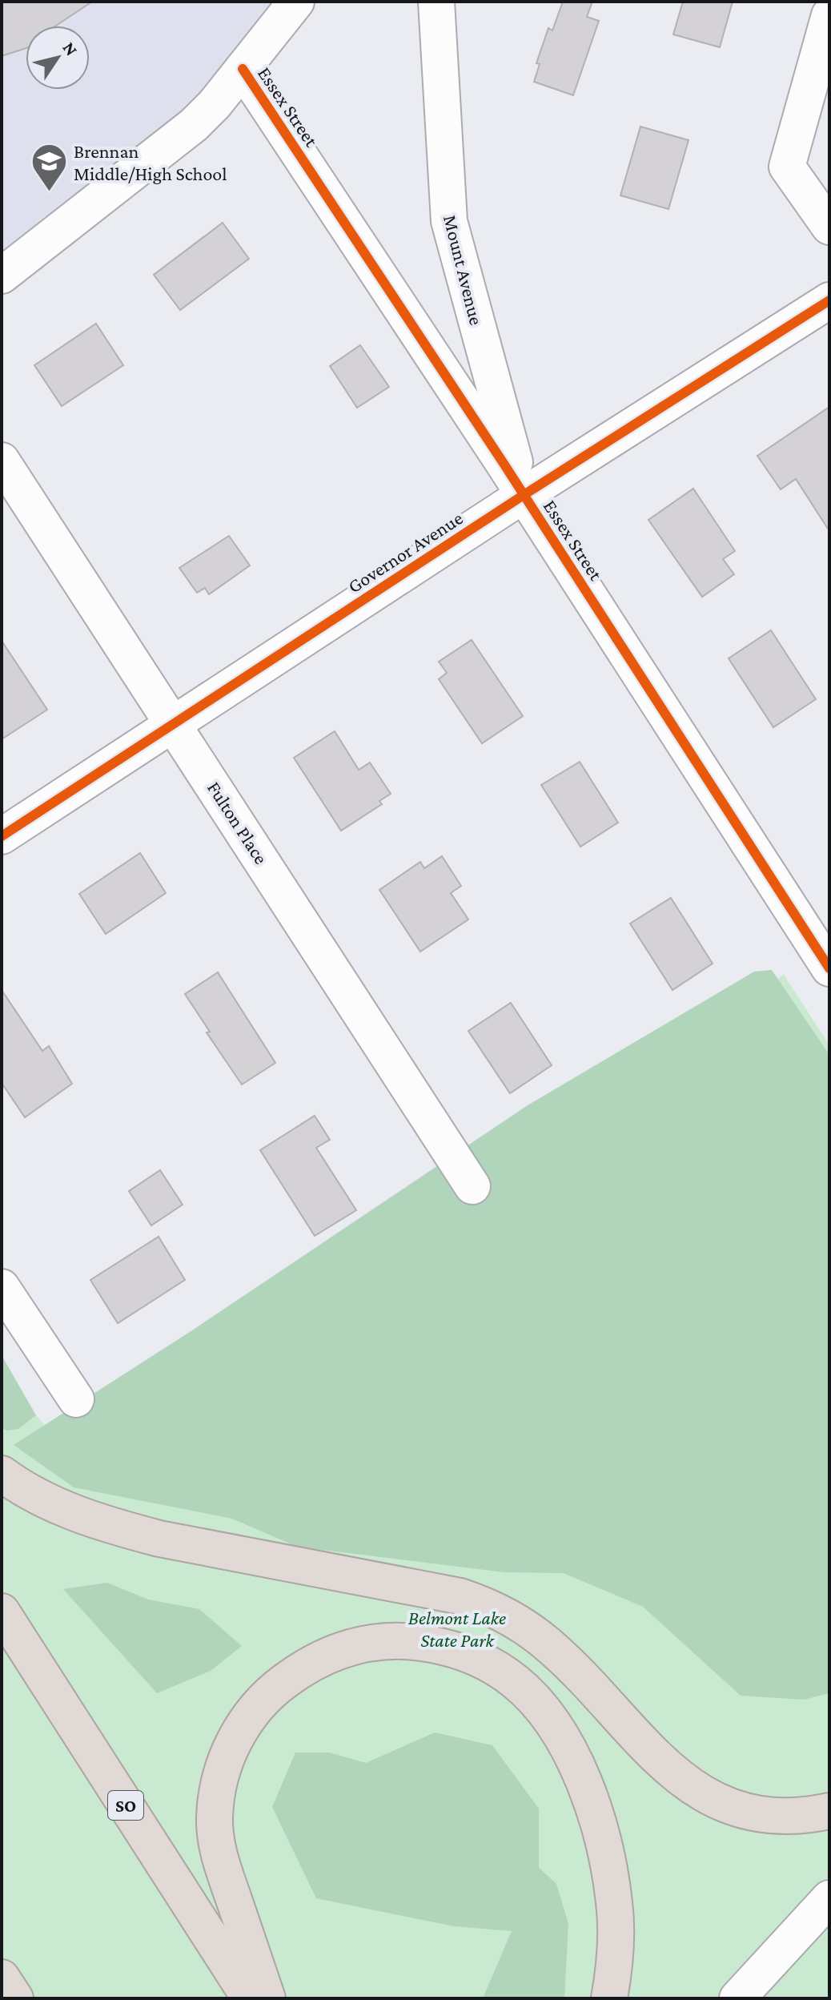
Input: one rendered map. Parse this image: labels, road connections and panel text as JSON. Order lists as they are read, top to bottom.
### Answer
{
  "streets": {
    "highway": ["SO"],
    "street": [
      "Essex Street",
      "Mount Avenue",
      "Governor Avenue",
      "Fulton Place"
    ]
  },
  "crossings": [
    ["Essex Street", "Mount Avenue"],
    ["Essex Street", "Governor Avenue"],
    ["Mount Avenue", "Governor Avenue"],
    ["Governor Avenue", "Fulton Place"]
  ],
  "parks": ["Belmont Lake State Park"],
  "places": {
    "school or university": ["Brennan Middle/High School"]
  },
  "north": "top right"
}
